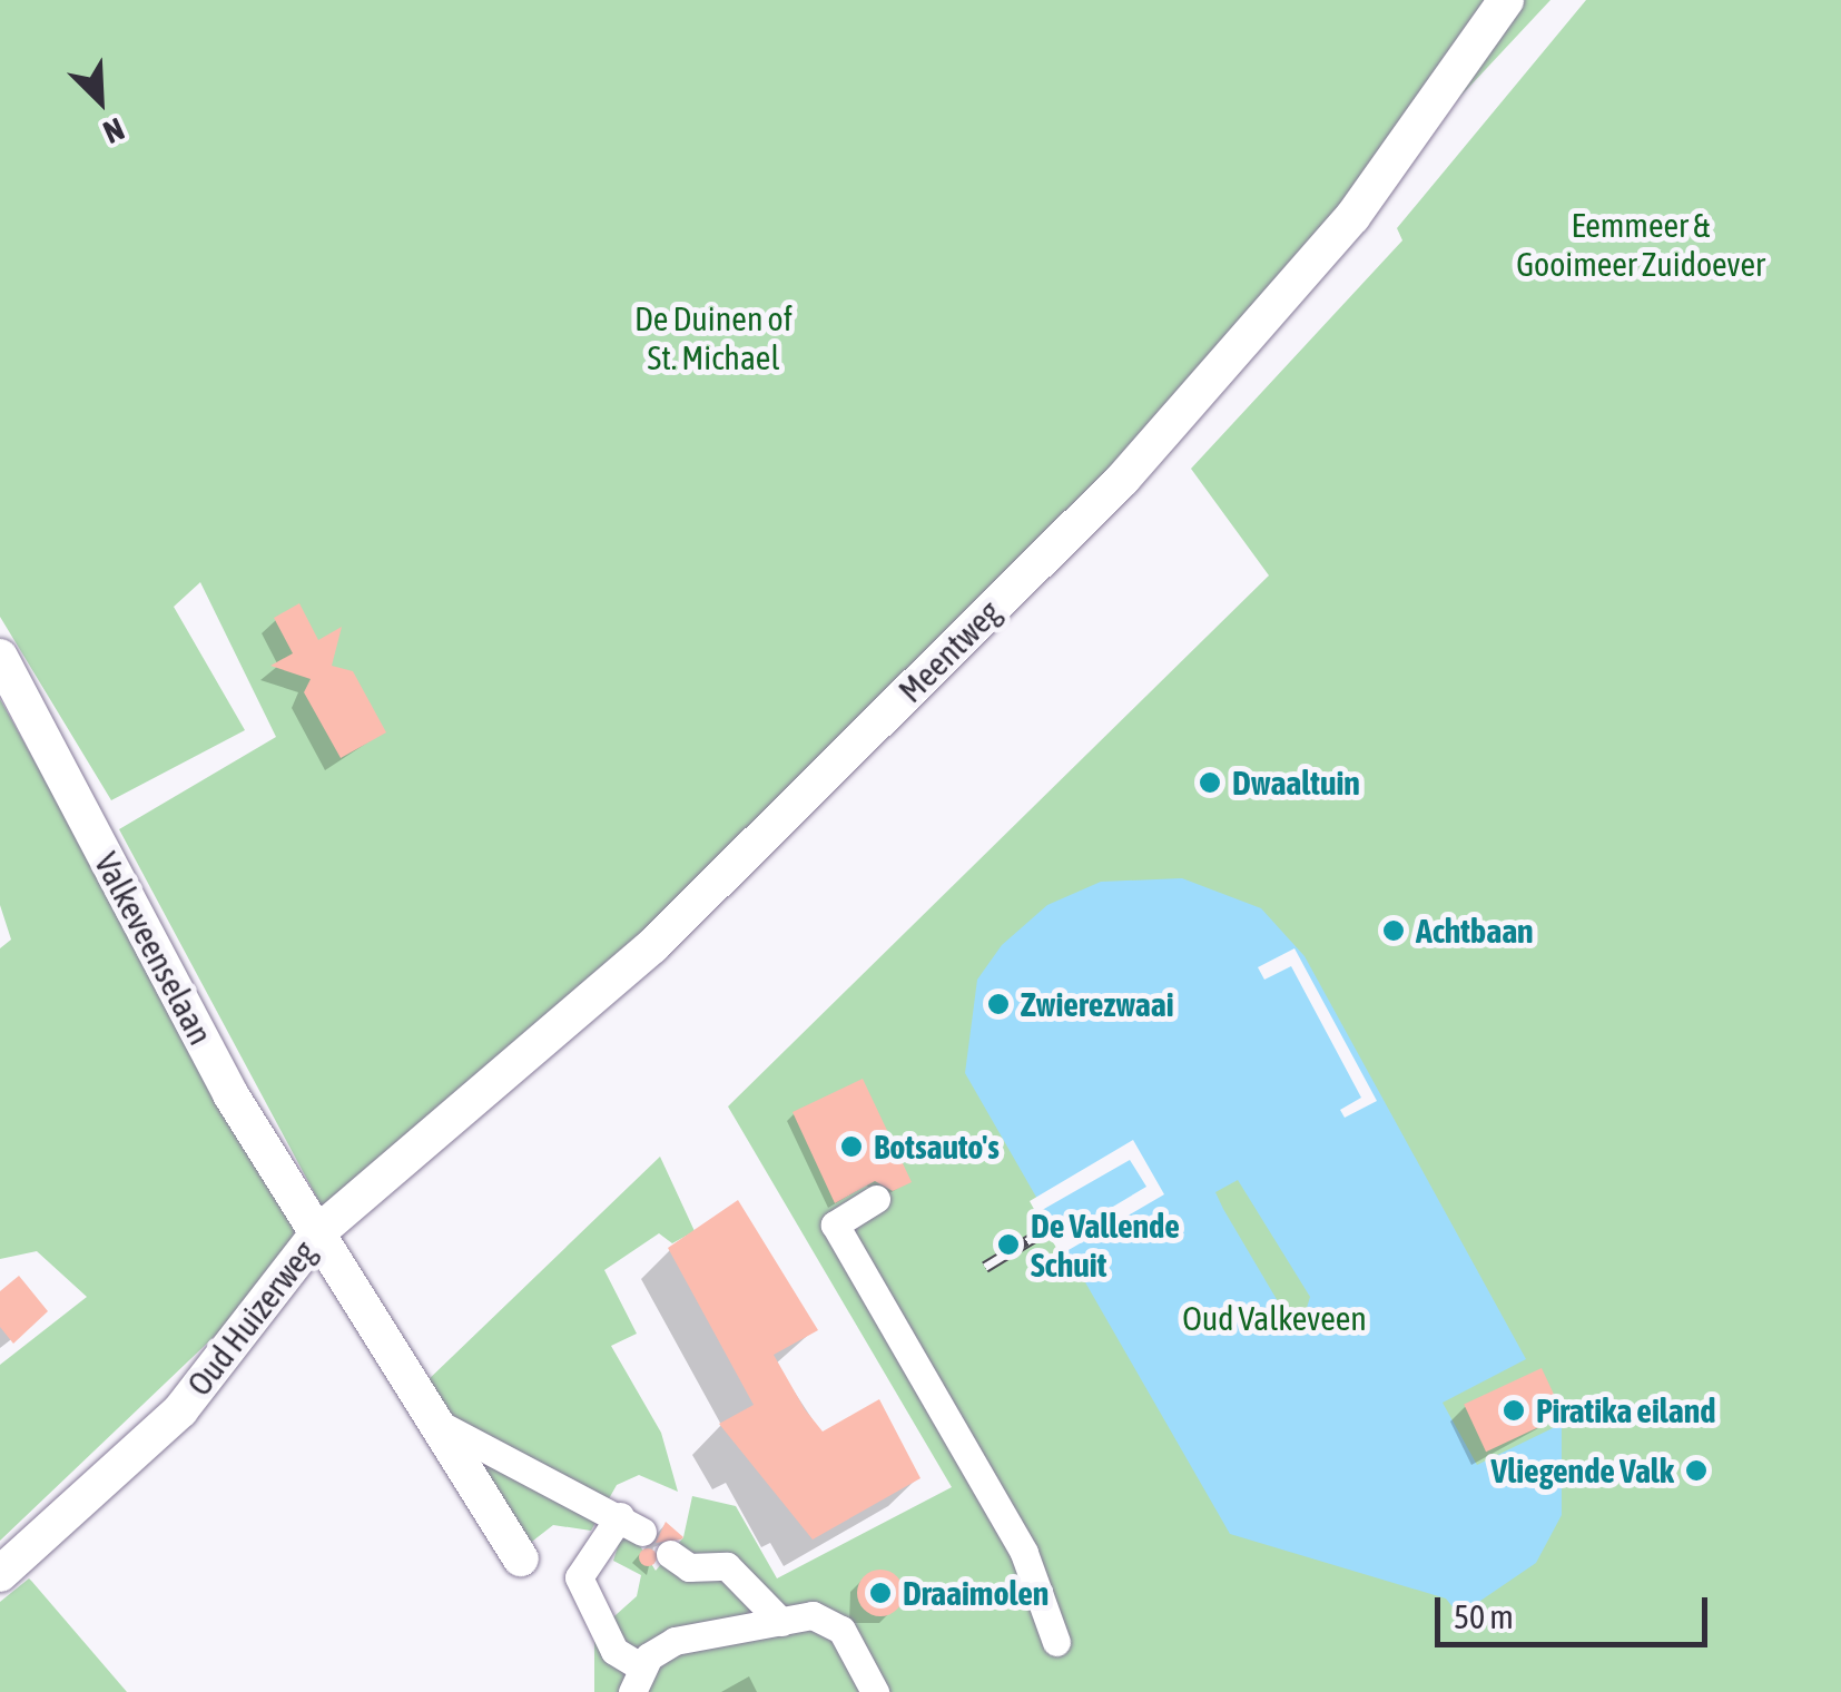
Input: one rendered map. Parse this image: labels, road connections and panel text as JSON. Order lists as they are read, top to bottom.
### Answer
{
  "streets": {
    "street": ["Meentweg", "Valkeveenselaan", "Oud Huizerweg"]
  },
  "crossings": [
    ["Meentweg", "Valkeveenselaan"],
    ["Meentweg", "Oud Huizerweg"],
    ["Valkeveenselaan", "Oud Huizerweg"]
  ],
  "parks": ["Eemmeer & Gooimeer Zuidoever", "De Duinen of St. Michael", "Oud Valkeveen"],
  "places": [
    "Dwaaltuin",
    "Achtbaan",
    "Zwierezwaai",
    "Botsauto's",
    "De Vallende Schuit",
    "Piratika eiland",
    "Vliegende Valk",
    "Draaimolen"
  ],
  "scale_bar": "50 m",
  "north": "bottom right"
}
